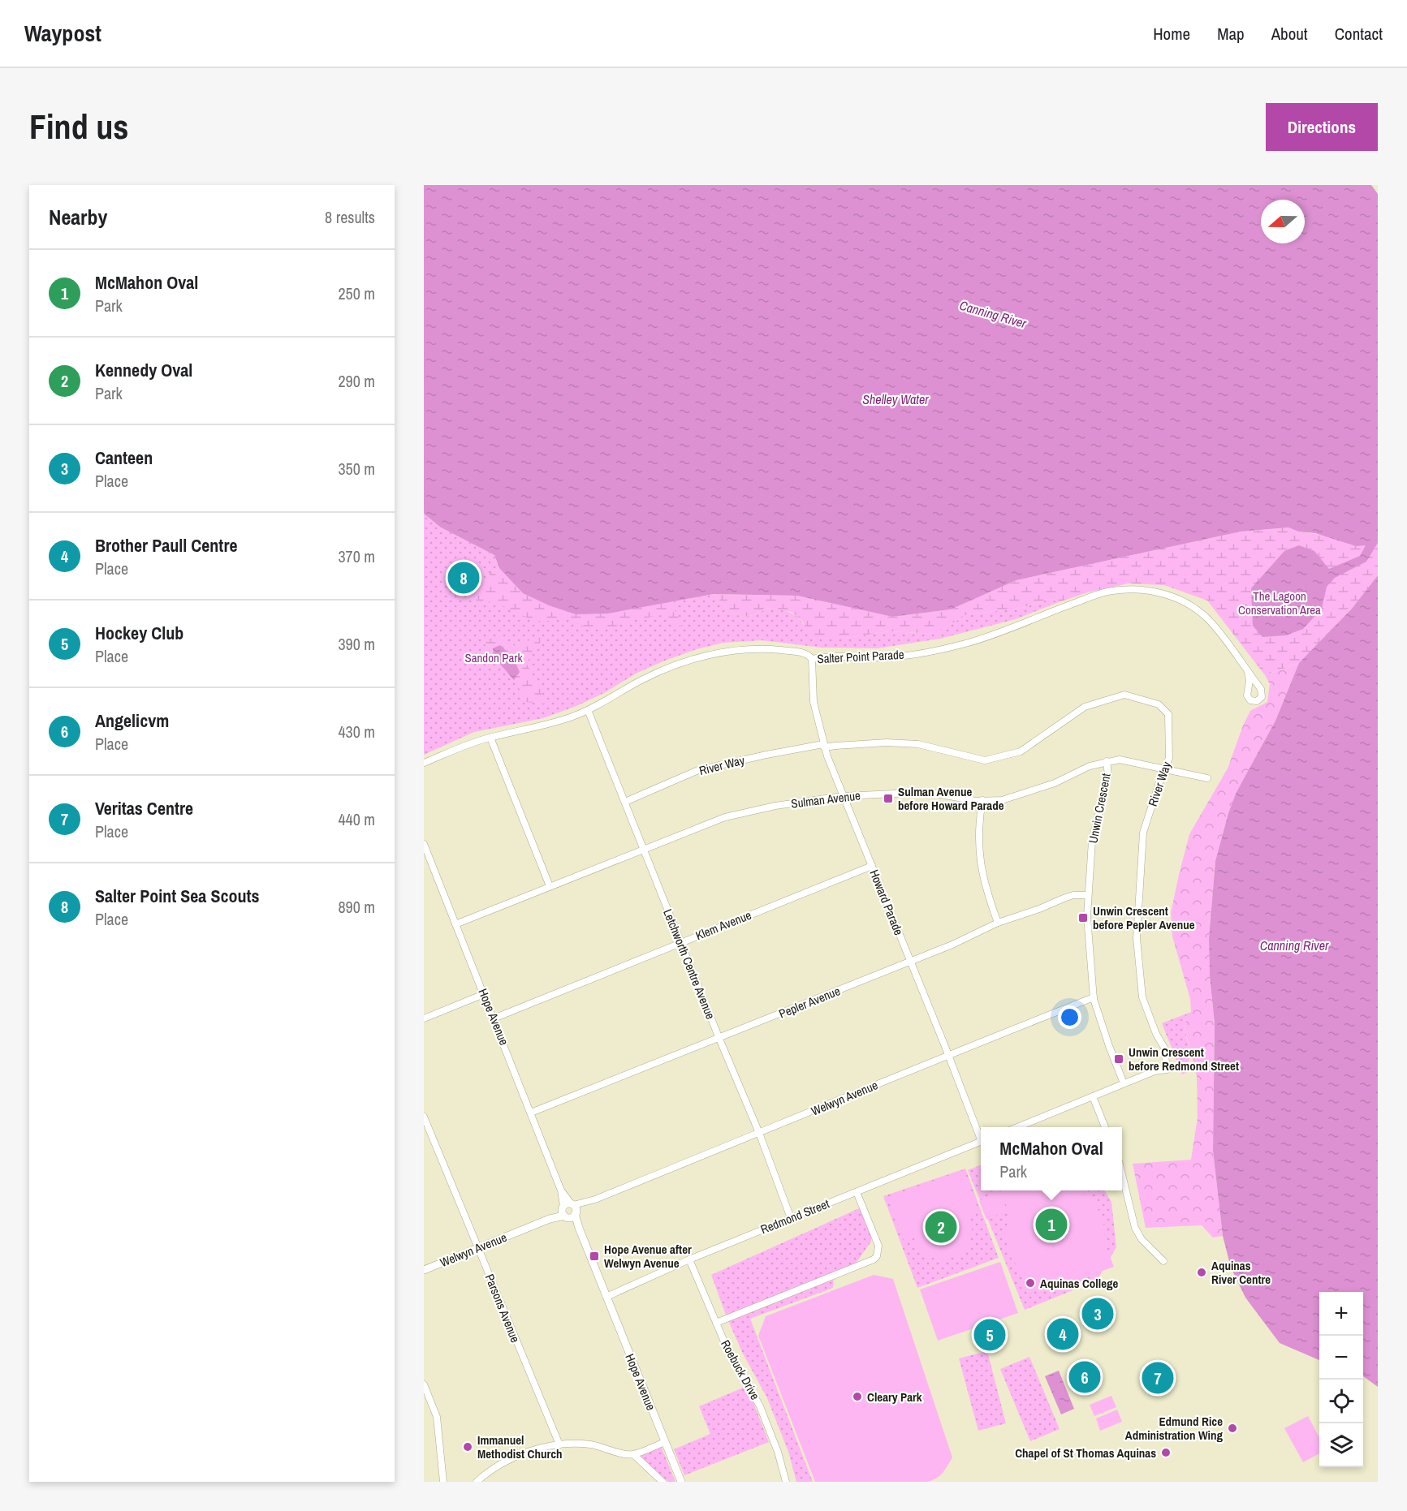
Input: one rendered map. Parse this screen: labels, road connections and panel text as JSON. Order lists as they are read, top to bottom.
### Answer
{
  "streets": {
    "street": [
      "Salter Point Parade",
      "River Way",
      "Sulman Avenue",
      "Unwin Crescent",
      "Howard Parade",
      "Klem Avenue",
      "Letchworth Centre Avenue",
      "Pepler Avenue",
      "Hope Avenue",
      "Welwyn Avenue",
      "Redmond Street",
      "Parsons Avenue",
      "Roebuck Drive"
    ]
  },
  "crossings": [
    ["Salter Point Parade", "Howard Parade"],
    ["Salter Point Parade", "Letchworth Centre Avenue"],
    ["River Way", "Sulman Avenue"],
    ["River Way", "Unwin Crescent"],
    ["River Way", "Howard Parade"],
    ["River Way", "Letchworth Centre Avenue"],
    ["Sulman Avenue", "Unwin Crescent"],
    ["Sulman Avenue", "Howard Parade"],
    ["Sulman Avenue", "Letchworth Centre Avenue"],
    ["Sulman Avenue", "Hope Avenue"],
    ["Unwin Crescent", "Pepler Avenue"],
    ["Unwin Crescent", "Welwyn Avenue"],
    ["Howard Parade", "Klem Avenue"],
    ["Howard Parade", "Pepler Avenue"],
    ["Howard Parade", "Welwyn Avenue"],
    ["Klem Avenue", "Letchworth Centre Avenue"],
    ["Klem Avenue", "Hope Avenue"],
    ["Letchworth Centre Avenue", "Pepler Avenue"],
    ["Letchworth Centre Avenue", "Welwyn Avenue"],
    ["Letchworth Centre Avenue", "Redmond Street"],
    ["Pepler Avenue", "Hope Avenue"],
    ["Hope Avenue", "Welwyn Avenue"],
    ["Hope Avenue", "Redmond Street"],
    ["Welwyn Avenue", "Parsons Avenue"],
    ["Redmond Street", "Roebuck Drive"]
  ],
  "water": ["Canning River", "Shelley Water"],
  "parks": ["The Lagoon Conservation Area", "Sandon Park"],
  "places": {
    "transit": [
      "Sulman Avenue before Howard Parade",
      "Unwin Crescent before Pepler Avenue",
      "Unwin Crescent before Redmond Street",
      "Hope Avenue after Welwyn Avenue"
    ],
    "other": [
      "Aquinas River Centre",
      "Aquinas College",
      "Cleary Park",
      "Edmund Rice Administration Wing",
      "Immanuel Methodist Church",
      "Chapel of St Thomas Aquinas"
    ]
  },
  "north": "left",
  "page": {
    "header": "Waypost",
    "nav": [
      "Home",
      "Map",
      "About",
      "Contact"
    ],
    "buttons": "Directions",
    "title": "Find us",
    "heading": ["Nearby", "8 results"],
    "list": [
      {
        "mark": "1",
        "name": "McMahon Oval",
        "note": "Park",
        "value": "250 m"
      },
      {
        "mark": "2",
        "name": "Kennedy Oval",
        "note": "Park",
        "value": "290 m"
      },
      {
        "mark": "3",
        "name": "Canteen",
        "note": "Place",
        "value": "350 m"
      },
      {
        "mark": "4",
        "name": "Brother Paull Centre",
        "note": "Place",
        "value": "370 m"
      },
      {
        "mark": "5",
        "name": "Hockey Club",
        "note": "Place",
        "value": "390 m"
      },
      {
        "mark": "6",
        "name": "Angelicvm",
        "note": "Place",
        "value": "430 m"
      },
      {
        "mark": "7",
        "name": "Veritas Centre",
        "note": "Place",
        "value": "440 m"
      },
      {
        "mark": "8",
        "name": "Salter Point Sea Scouts",
        "note": "Place",
        "value": "890 m"
      }
    ],
    "pins": [
      "8",
      "1",
      "2",
      "3",
      "4",
      "5",
      "6",
      "7"
    ],
    "popup": ["McMahon Oval", "Park"],
    "map_buttons": ["+", "−"]
  }
}
